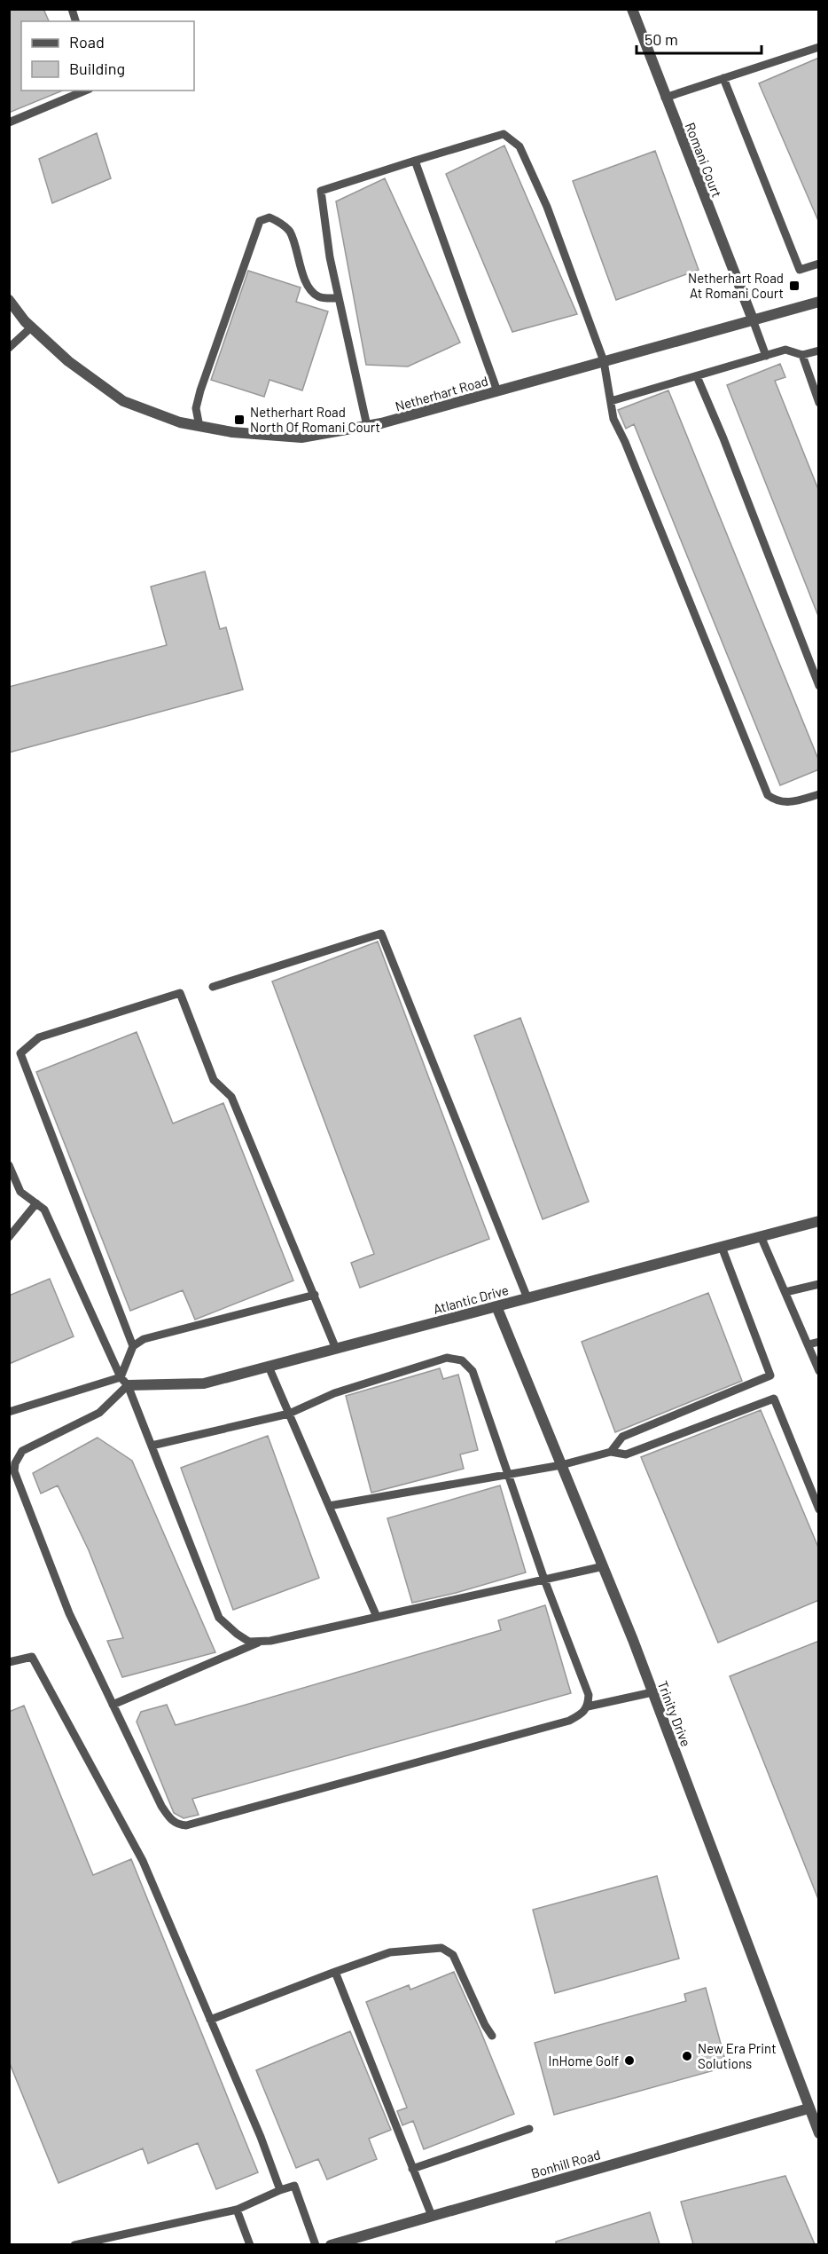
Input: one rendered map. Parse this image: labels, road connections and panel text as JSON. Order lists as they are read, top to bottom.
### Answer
{
  "streets": {
    "street": [
      "Romani Court",
      "Netherhart Road",
      "Atlantic Drive",
      "Trinity Drive",
      "Bonhill Road"
    ]
  },
  "crossings": [
    ["Romani Court", "Netherhart Road"],
    ["Atlantic Drive", "Trinity Drive"],
    ["Trinity Drive", "Bonhill Road"]
  ],
  "places": {
    "transit": ["Netherhart Road At Romani Court", "Netherhart Road North Of Romani Court"],
    "other": ["New Era Print Solutions", "InHome Golf"]
  },
  "legend": ["Road", "Building"],
  "scale_bar": "50 m"
}
